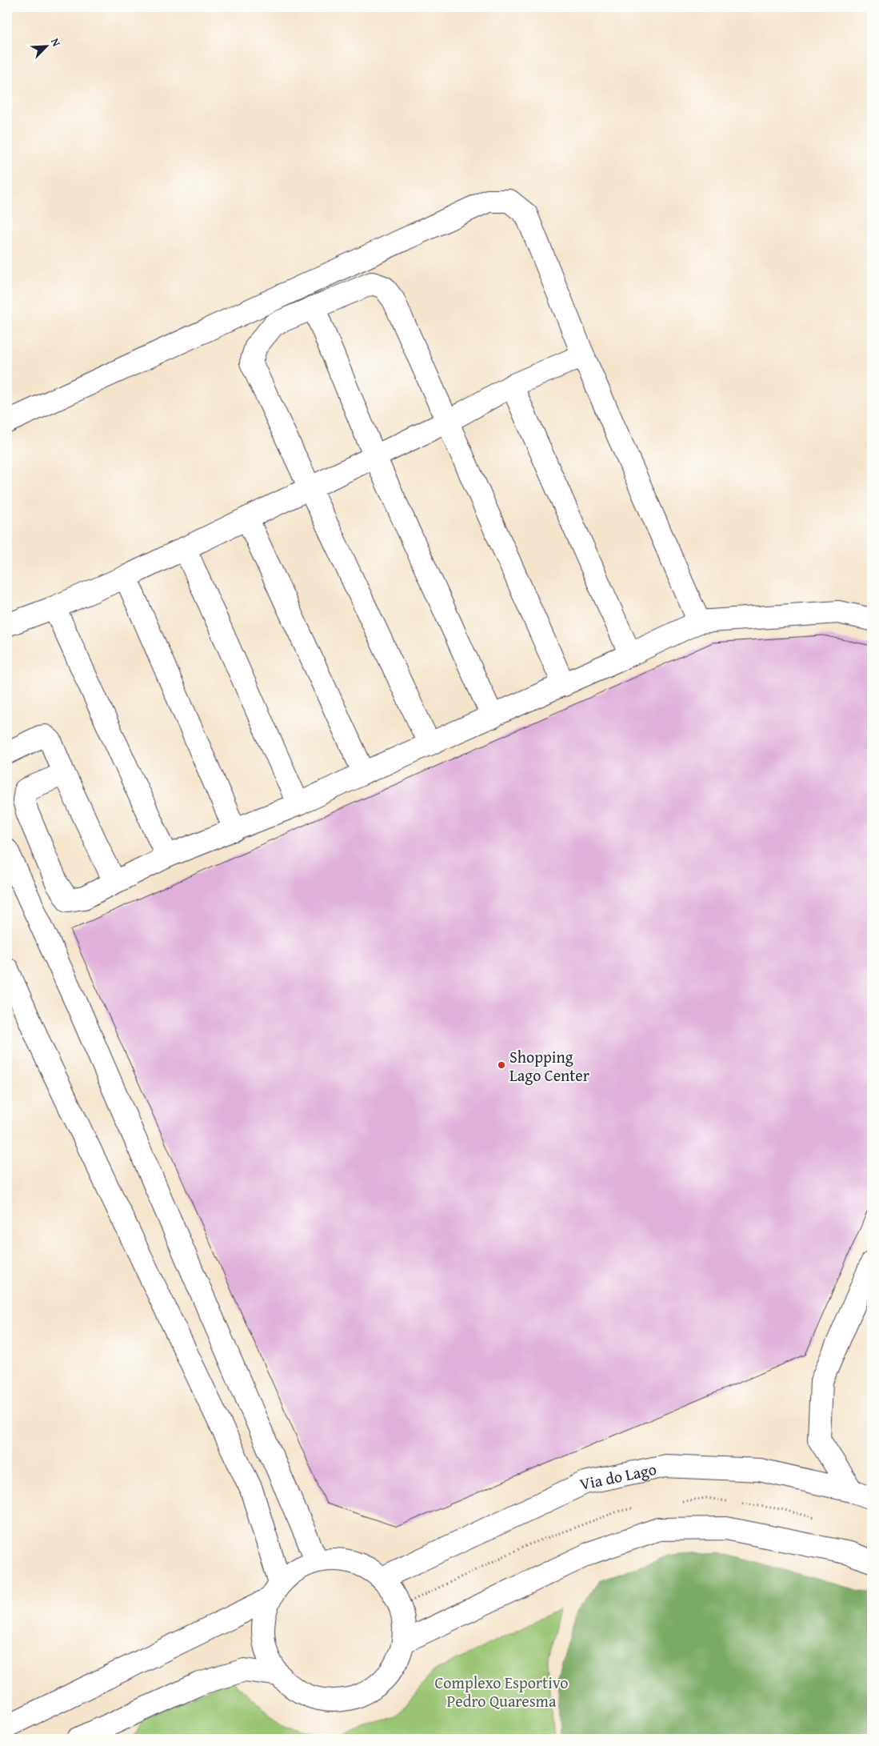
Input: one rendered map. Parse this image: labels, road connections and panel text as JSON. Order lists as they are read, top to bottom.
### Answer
{
  "streets": {
    "street": ["Via do Lago"]
  },
  "parks": ["Complexo Esportivo Pedro Quaresma"],
  "places": ["Shopping Lago Center"],
  "north": "top right"
}
